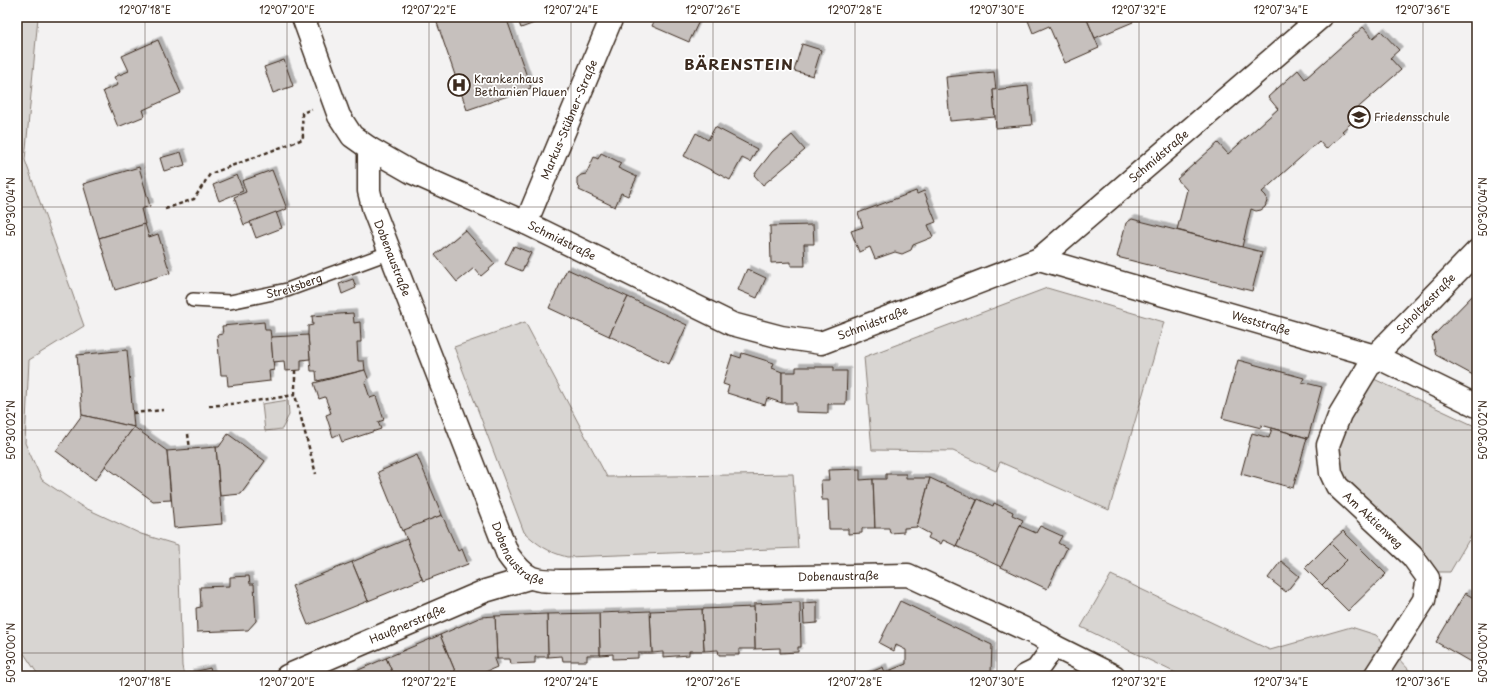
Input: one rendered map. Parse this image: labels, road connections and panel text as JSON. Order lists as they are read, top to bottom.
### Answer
{
  "streets": {
    "street": [
      "Markus-Stübner-Straße",
      "Schmidstraße",
      "Dobenaustraße",
      "Scholtzestraße",
      "Weststraße",
      "Am Aktienweg",
      "Haußnerstraße"
    ],
    "lane": ["Streitsberg"]
  },
  "crossings": [
    ["Markus-Stübner-Straße", "Schmidstraße"],
    ["Schmidstraße", "Dobenaustraße"],
    ["Schmidstraße", "Weststraße"],
    ["Dobenaustraße", "Streitsberg"],
    ["Dobenaustraße", "Haußnerstraße"],
    ["Scholtzestraße", "Weststraße"],
    ["Scholtzestraße", "Am Aktienweg"],
    ["Weststraße", "Am Aktienweg"]
  ],
  "districts": ["BÄRENSTEIN"],
  "places": {
    "hospital": ["Krankenhaus Bethanien Plauen"],
    "school or university": ["Friedensschule"]
  },
  "coordinates": [
    "12°07'18\"E",
    "12°07'20\"E",
    "12°07'22\"E",
    "12°07'24\"E",
    "12°07'26\"E",
    "12°07'28\"E",
    "12°07'30\"E",
    "12°07'32\"E",
    "12°07'34\"E",
    "12°07'36\"E",
    "50°30'04\"N",
    "50°30'02\"N",
    "50°30'00\"N"
  ]
}
